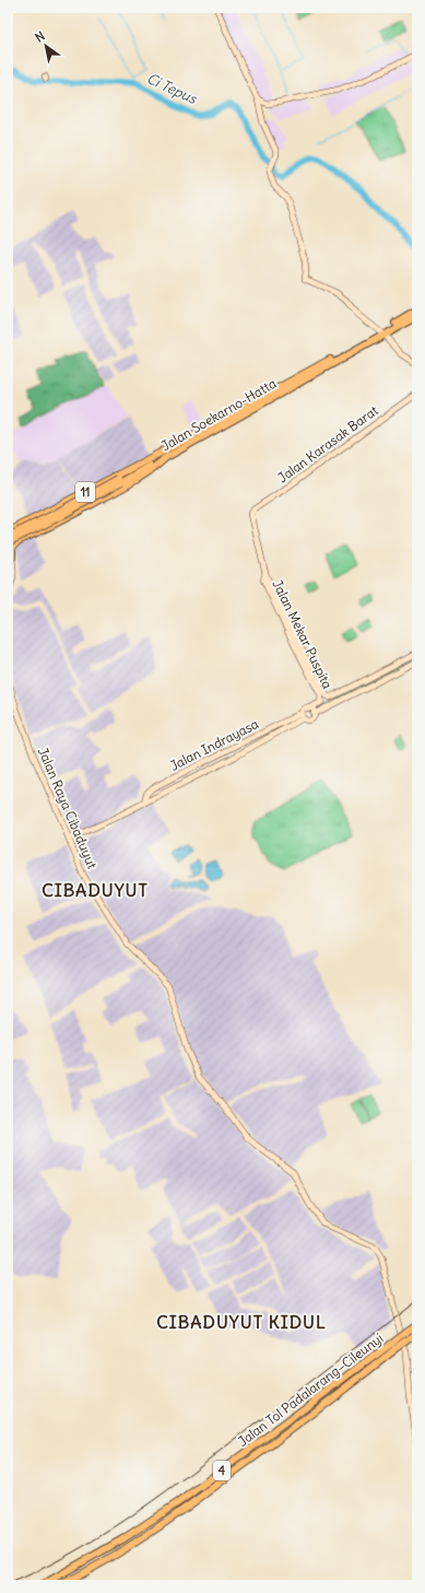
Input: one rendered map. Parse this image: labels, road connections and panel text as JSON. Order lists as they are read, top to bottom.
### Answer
{
  "streets": {
    "highway": [
      "Jalan Soekarno-Hatta",
      "11",
      "Jalan Tol Padalarang–Cileunyi",
      "4"
    ],
    "street": [
      "Jalan Karasak Barat",
      "Jalan Mekar Puspita",
      "Jalan Indrayasa",
      "Jalan Raya Cibaduyut"
    ]
  },
  "crossings": [
    ["Jalan Soekarno-Hatta", "11"],
    ["Jalan Karasak Barat", "Jalan Mekar Puspita"],
    ["Jalan Indrayasa", "Jalan Raya Cibaduyut"]
  ],
  "districts": ["CIBADUYUT", "CIBADUYUT KIDUL"],
  "water": ["Ci Tepus"],
  "north": "top left"
}
